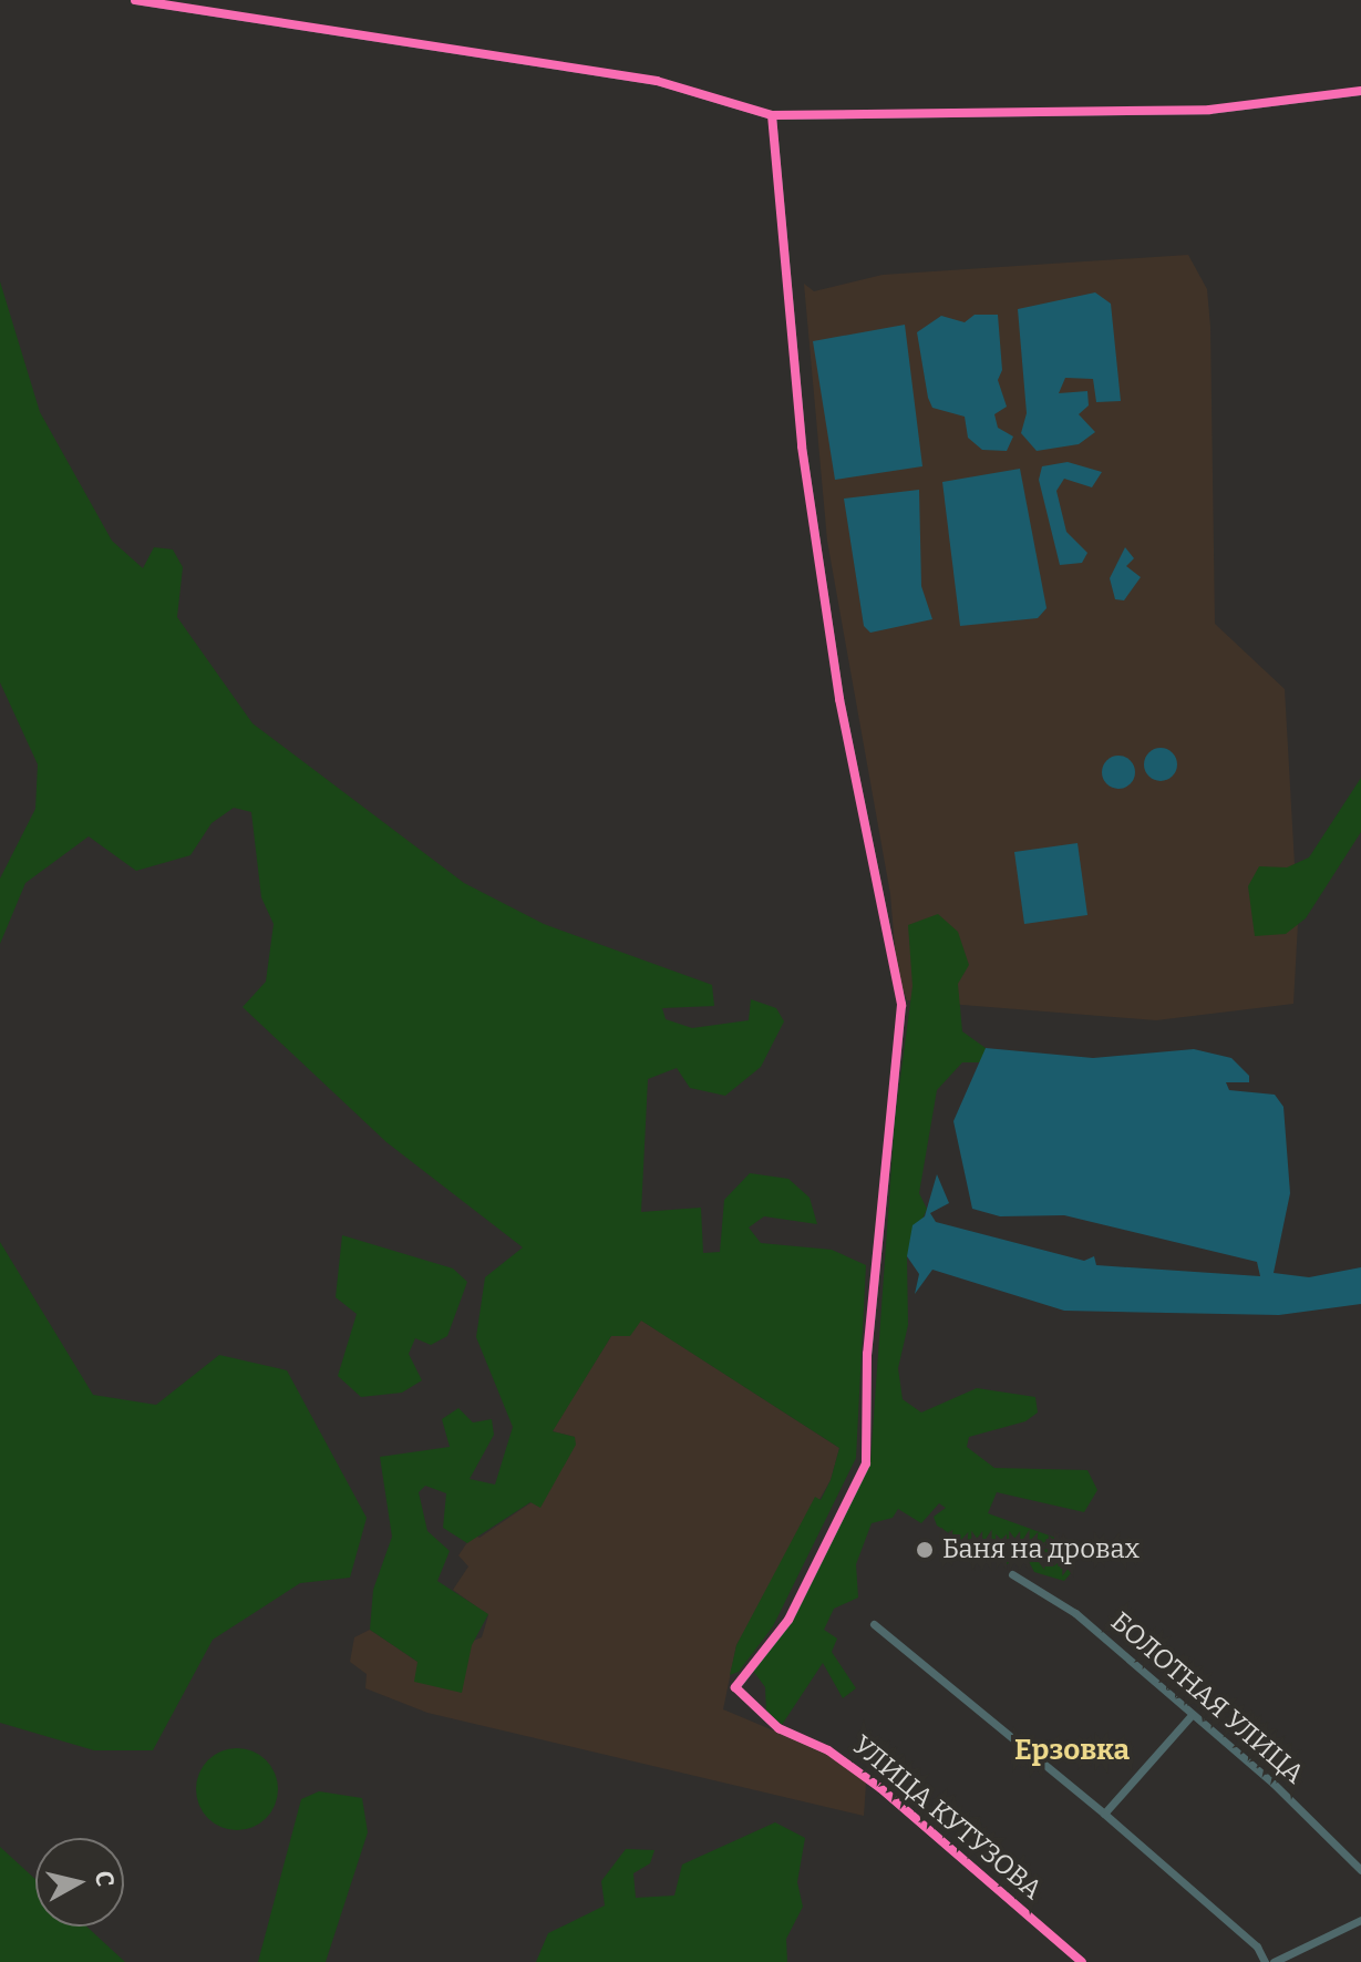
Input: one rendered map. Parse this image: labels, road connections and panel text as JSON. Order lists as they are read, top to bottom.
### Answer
{
  "streets": {
    "street": ["БОЛОТНАЯ УЛИЦА", "УЛИЦА КУТУЗОВА"]
  },
  "districts": ["Ерзовка"],
  "places": ["Баня на дровах"],
  "north": "right"
}
